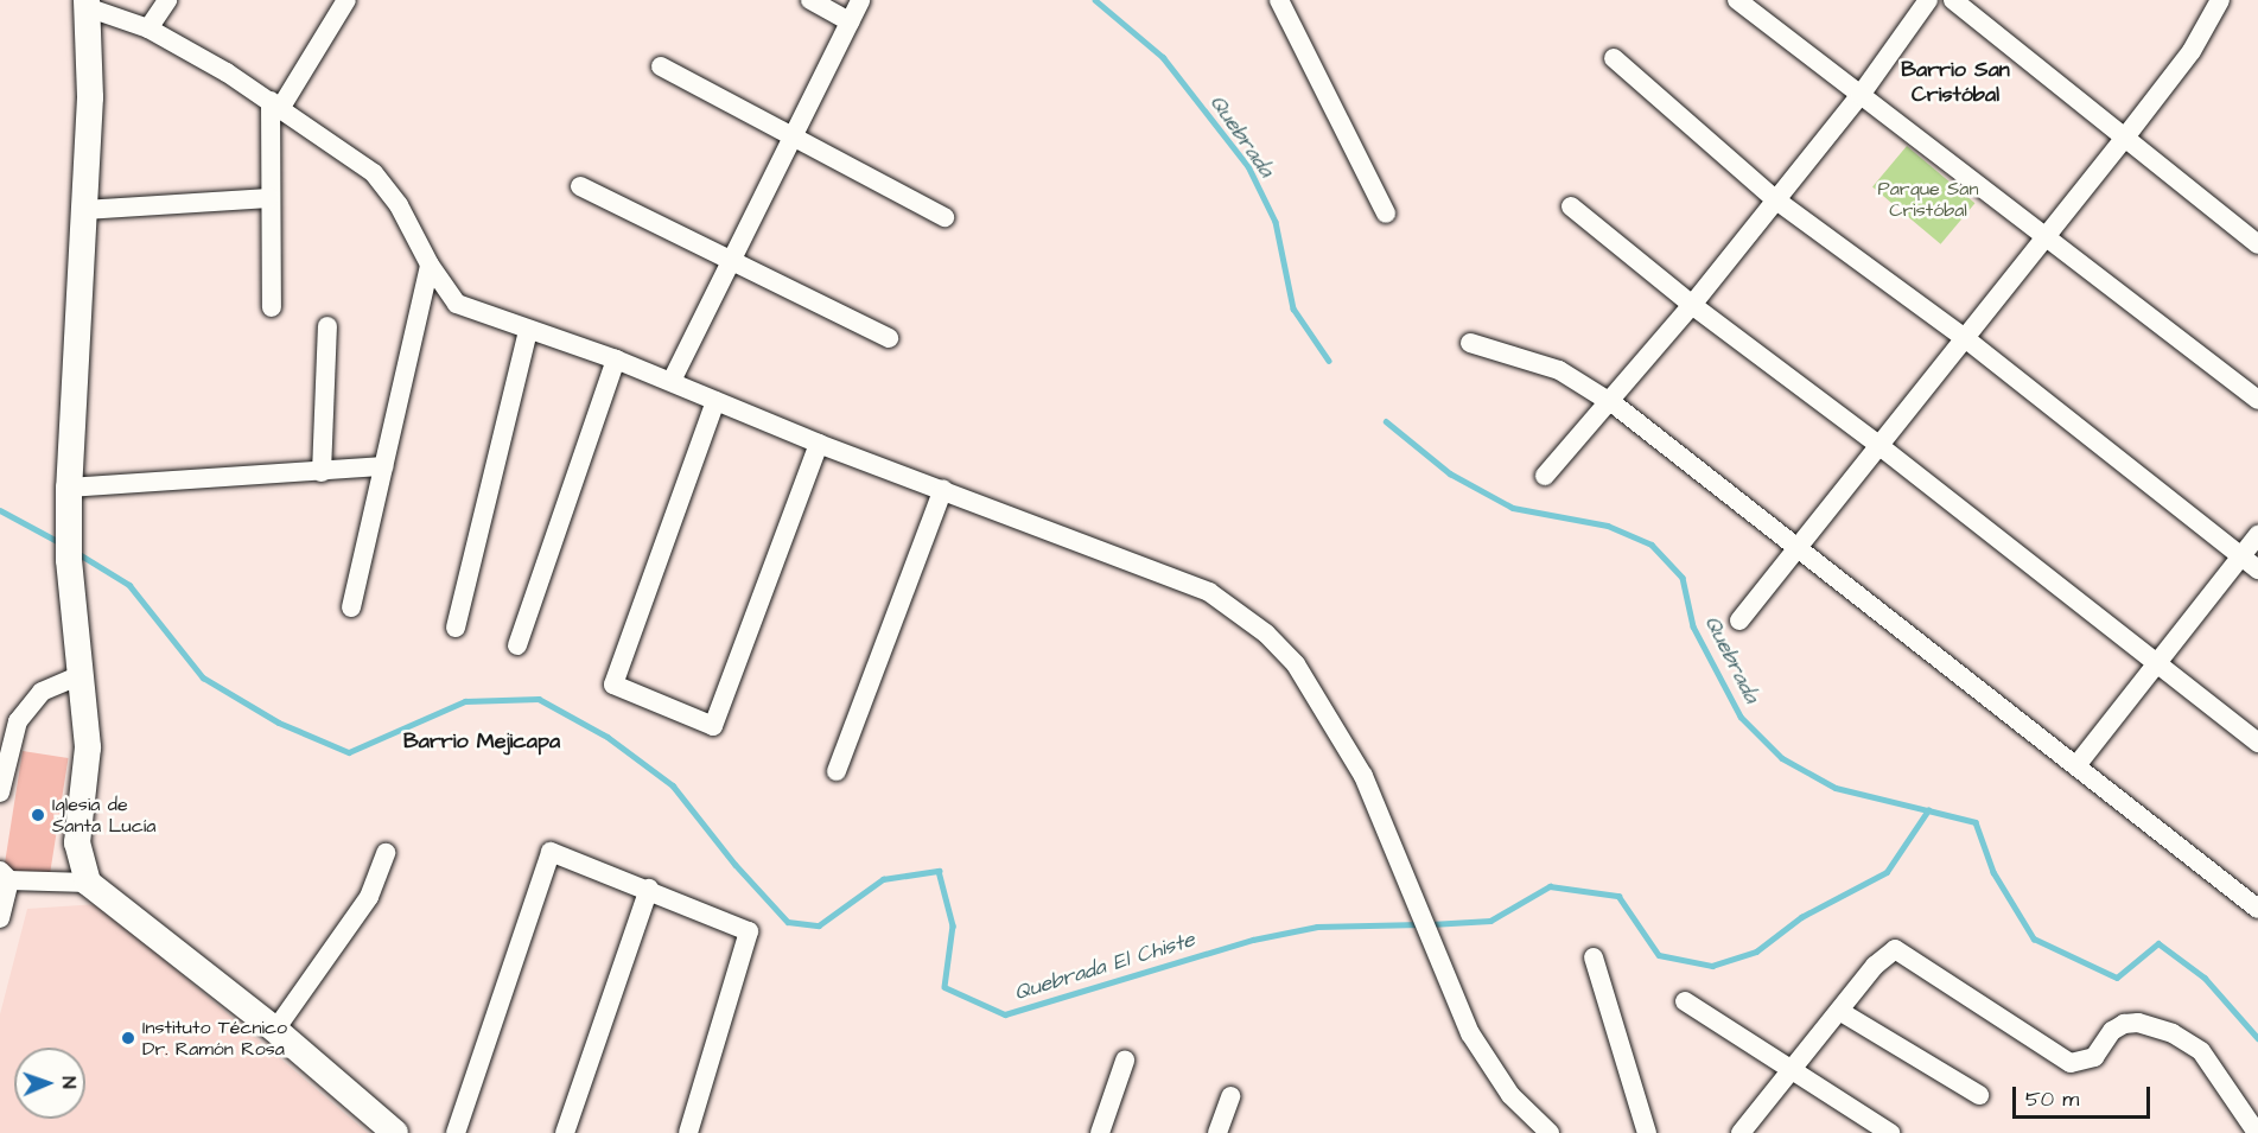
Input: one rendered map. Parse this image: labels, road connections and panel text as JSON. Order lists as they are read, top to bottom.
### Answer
{
  "districts": ["Barrio San Cristóbal", "Barrio Mejicapa"],
  "water": ["Quebrada", "Quebrada El Chiste"],
  "parks": ["Parque San Cristóbal"],
  "places": ["Iglesia de Santa Lucía", "Instituto Técnico Dr. Ramón Rosa"],
  "scale_bar": "50 m",
  "north": "right"
}
